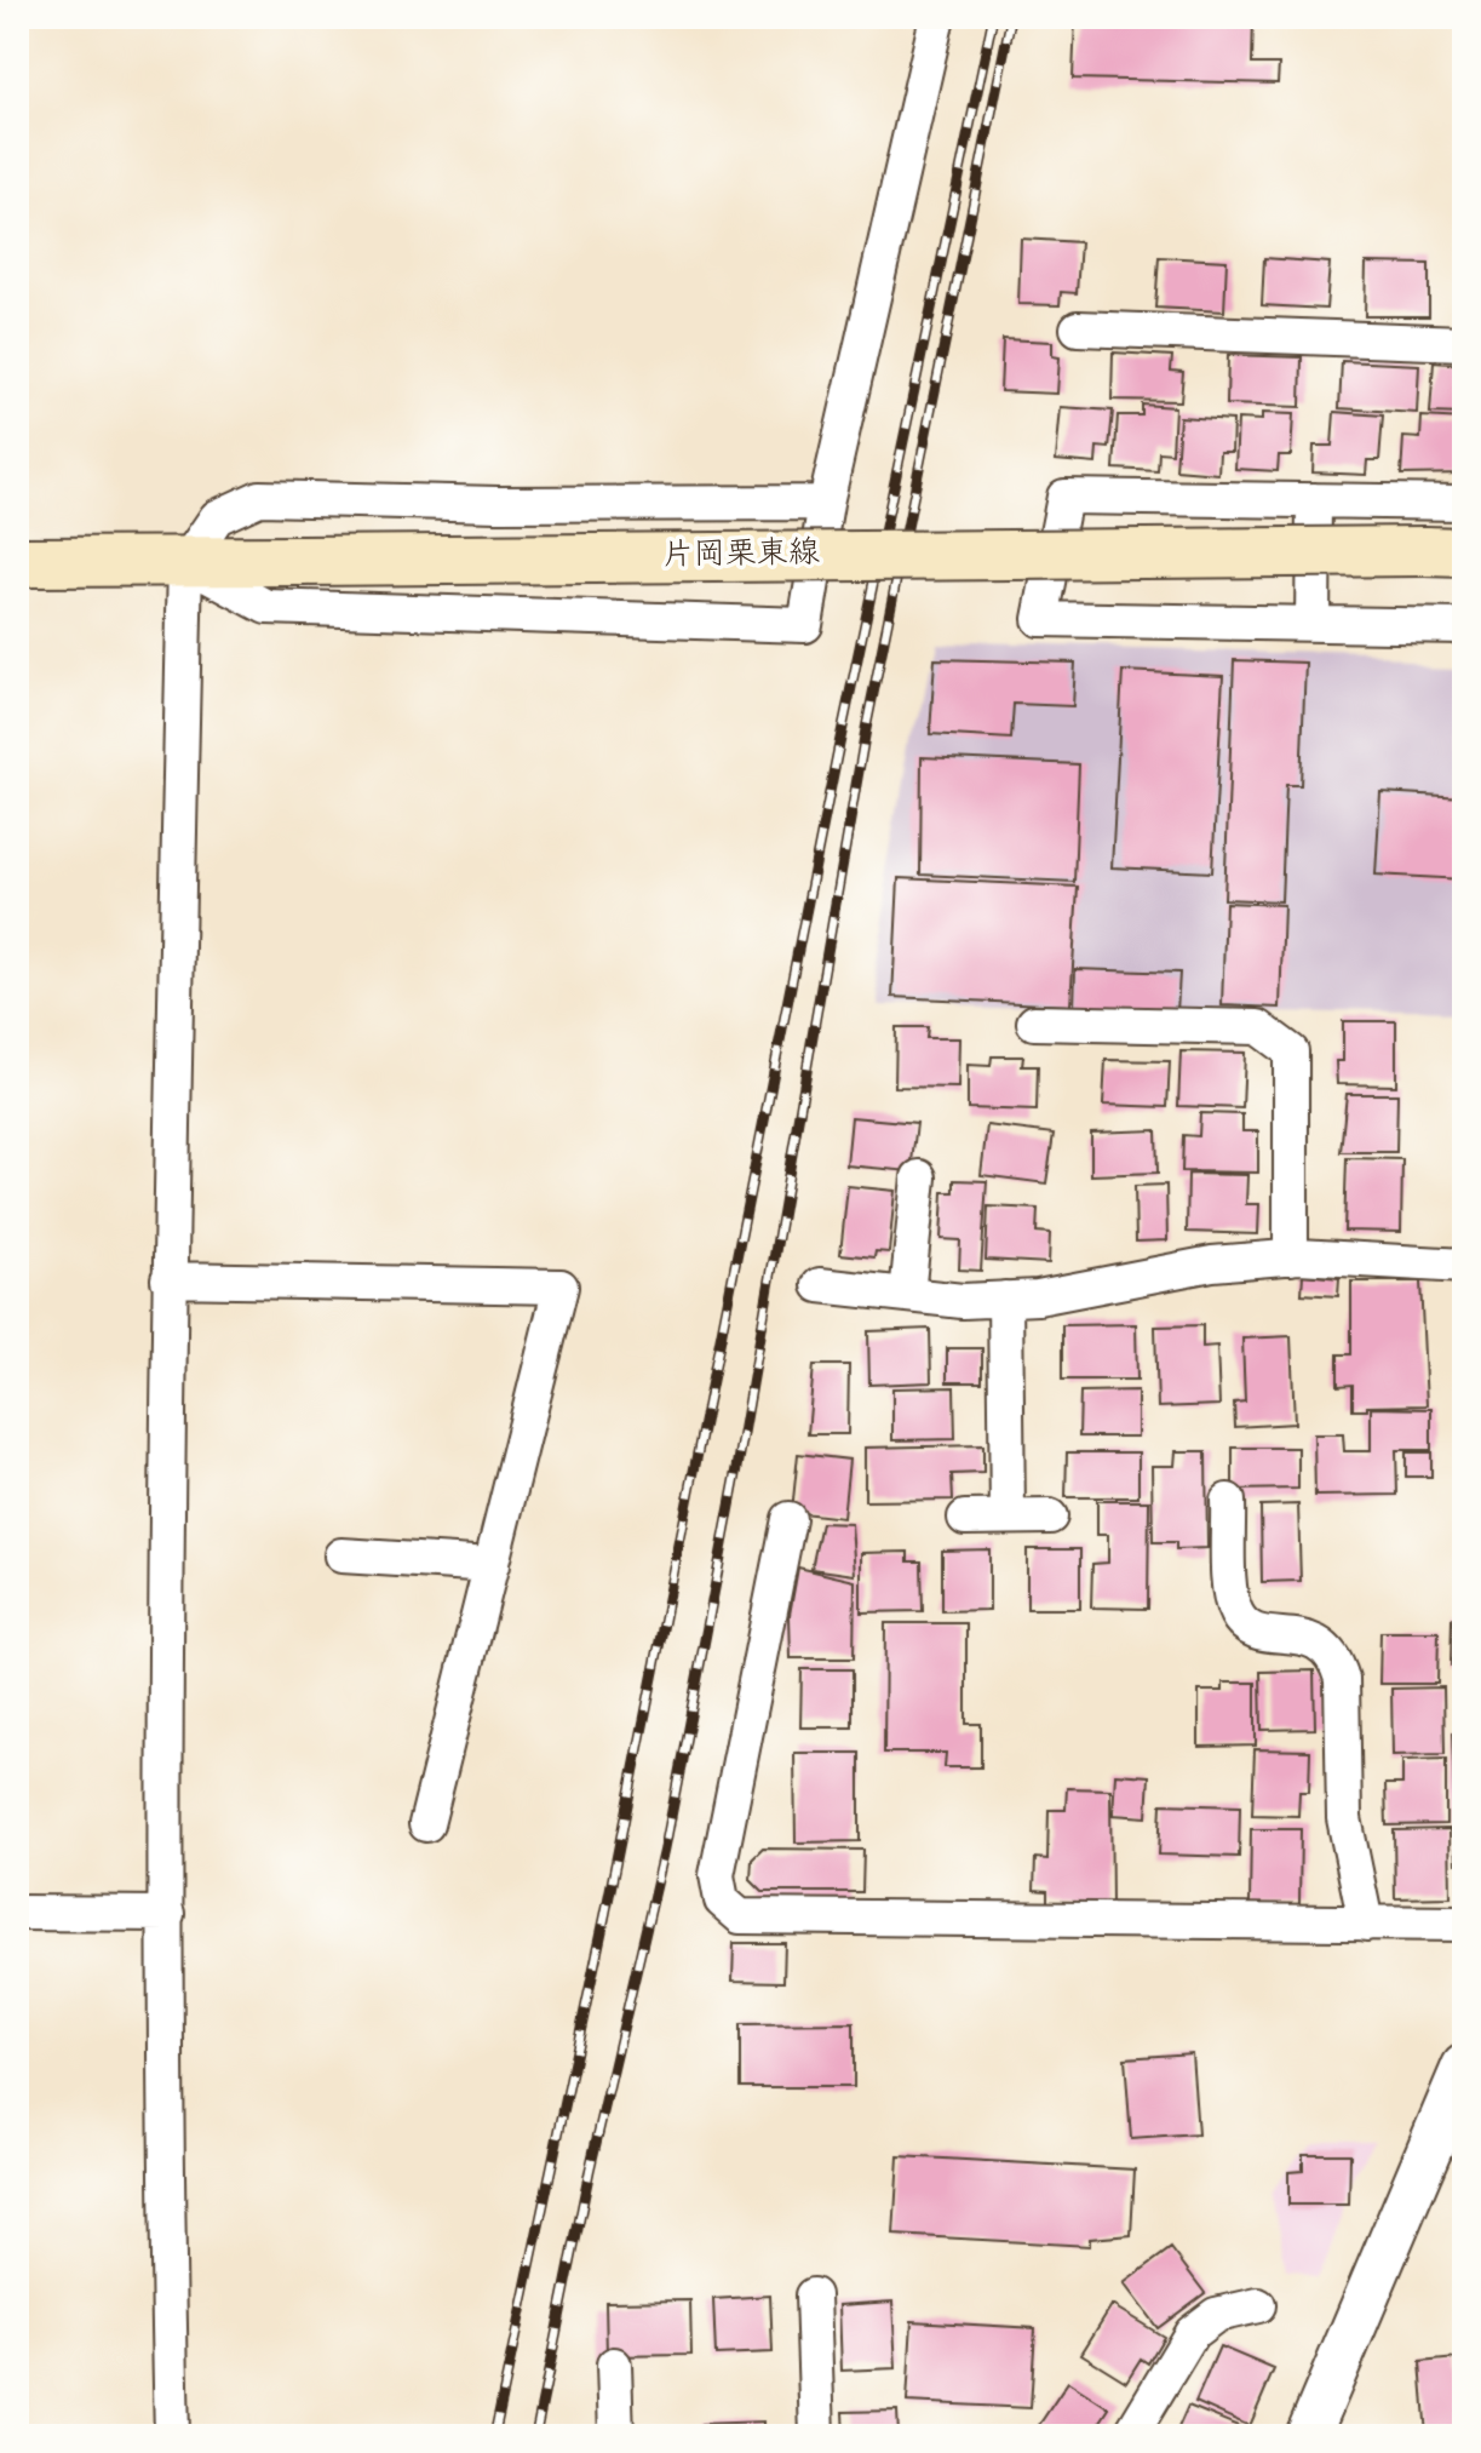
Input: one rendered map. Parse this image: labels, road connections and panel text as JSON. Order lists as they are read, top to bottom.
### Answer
{
  "streets": {
    "main road": ["片岡栗東線"]
  }
}
